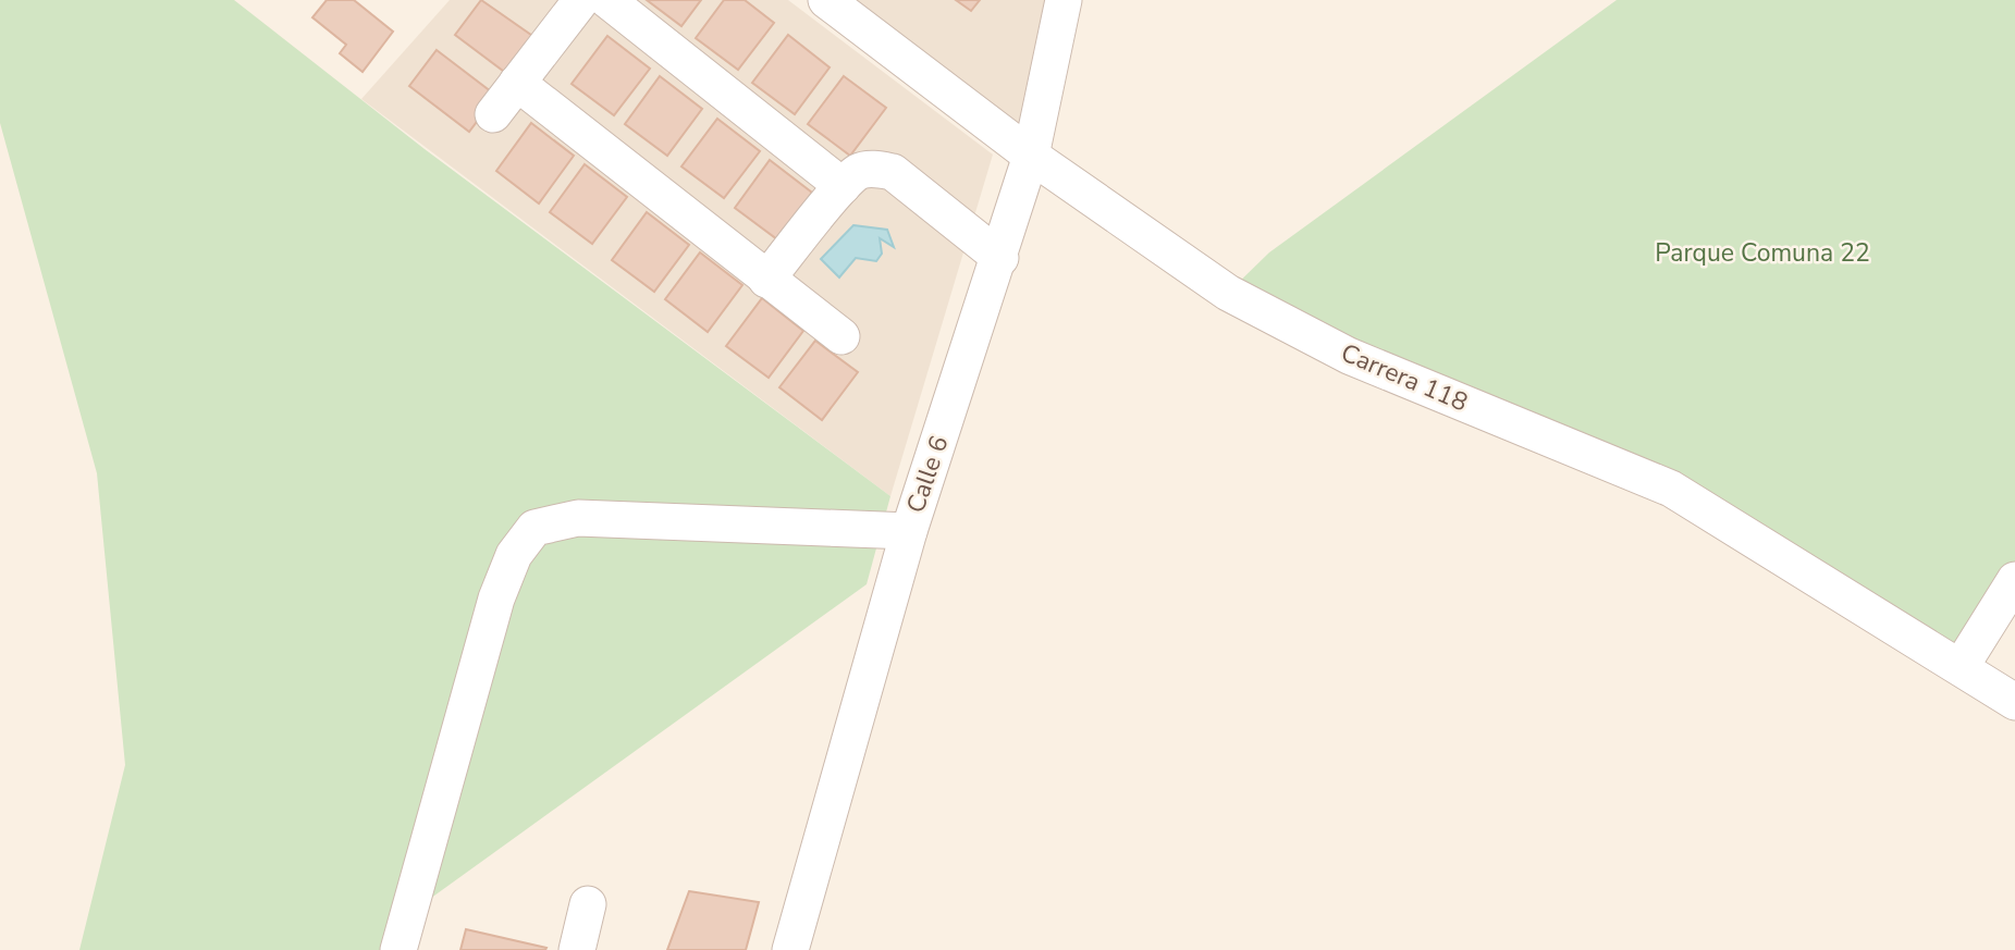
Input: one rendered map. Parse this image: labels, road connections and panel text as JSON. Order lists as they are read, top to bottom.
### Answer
{
  "streets": {
    "street": ["Carrera 118", "Calle 6"]
  },
  "crossings": [
    ["Carrera 118", "Calle 6"]
  ],
  "parks": ["Parque Comuna 22"]
}
